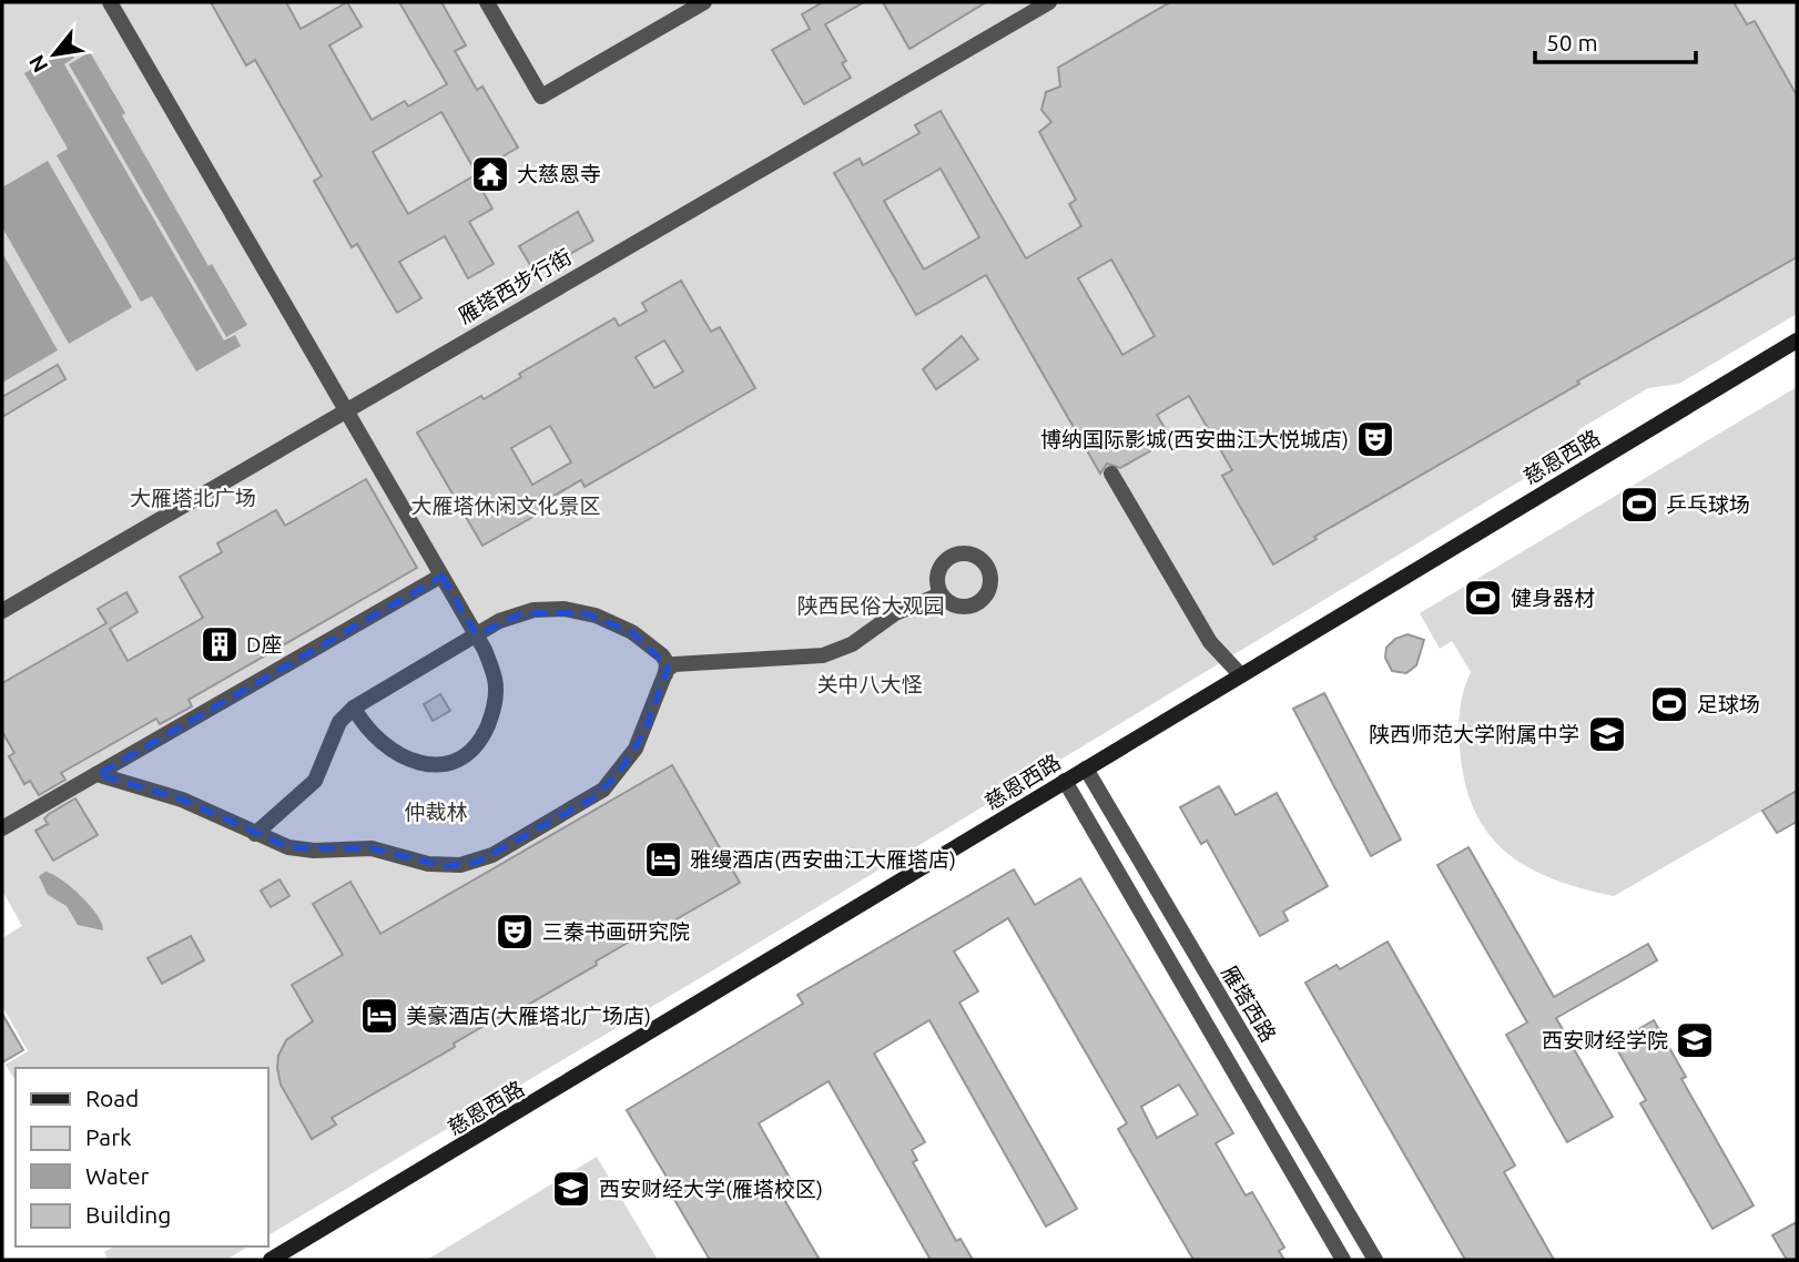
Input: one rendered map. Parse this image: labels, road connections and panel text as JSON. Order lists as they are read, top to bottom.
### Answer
{
  "streets": {
    "main road": ["慈恩西路"],
    "street": ["雁塔西步行街", "雁塔西路"]
  },
  "crossings": [
    ["慈恩西路", "雁塔西路"]
  ],
  "parks": [
    "大雁塔北广场",
    "大雁塔休闲文化景区",
    "陕西民俗大观园",
    "关中八大怪",
    "仲裁林"
  ],
  "places": {
    "temple": ["大慈恩寺"],
    "theatre": ["博纳国际影城(西安曲江大悦城店)", "三秦书画研究院"],
    "sports": ["乒乓球场", "健身器材", "足球场"],
    "building": ["D座"],
    "school or university": ["陕西师范大学附属中学", "西安财经学院", "西安财经大学(雁塔校区)"],
    "hotel": ["雅缦酒店(西安曲江大雁塔店)", "美豪酒店(大雁塔北广场店)"]
  },
  "legend": [
    "Road",
    "Park",
    "Water",
    "Building"
  ],
  "scale_bar": "50 m",
  "north": "bottom left"
}
